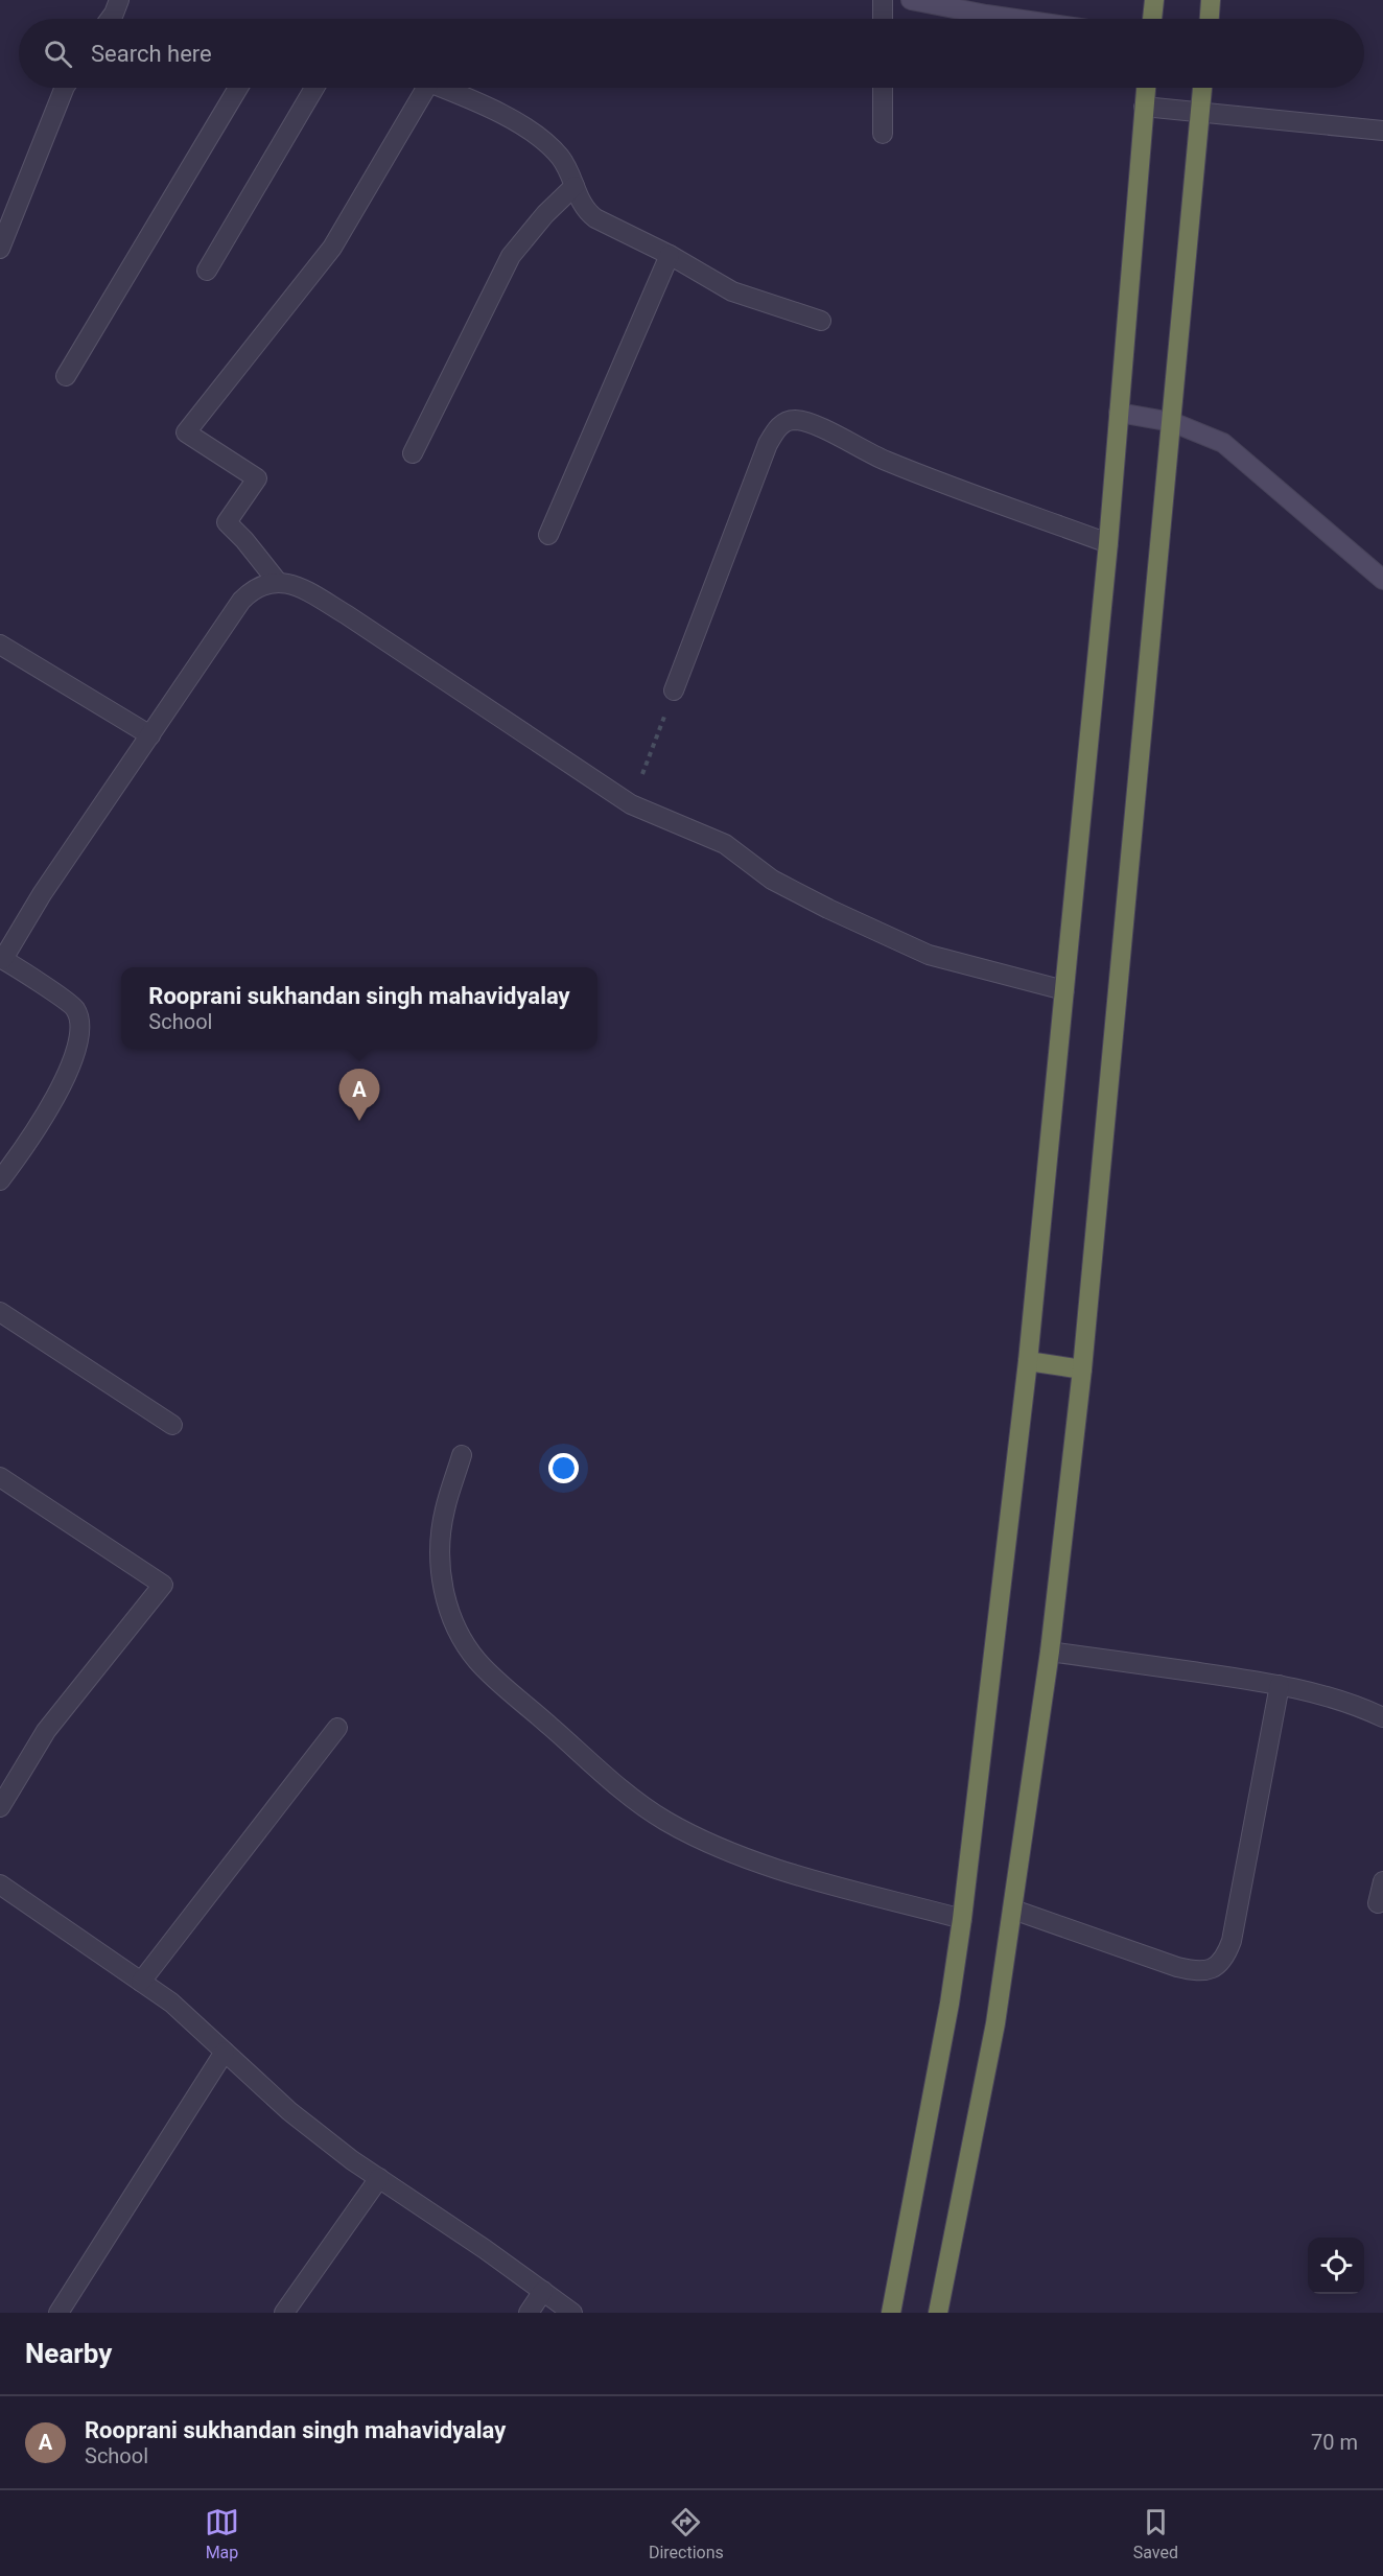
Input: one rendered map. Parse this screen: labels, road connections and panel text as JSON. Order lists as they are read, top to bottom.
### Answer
{
  "page": {
    "search": "Search here",
    "popup": ["Rooprani sukhandan singh mahavidyalay", "School"],
    "pins": "A",
    "heading": "Nearby",
    "list": [
      {
        "mark": "A",
        "name": "Rooprani sukhandan singh mahavidyalay",
        "note": "School",
        "value": "70 m"
      }
    ],
    "nav": ["Map", "Directions", "Saved"]
  }
}
